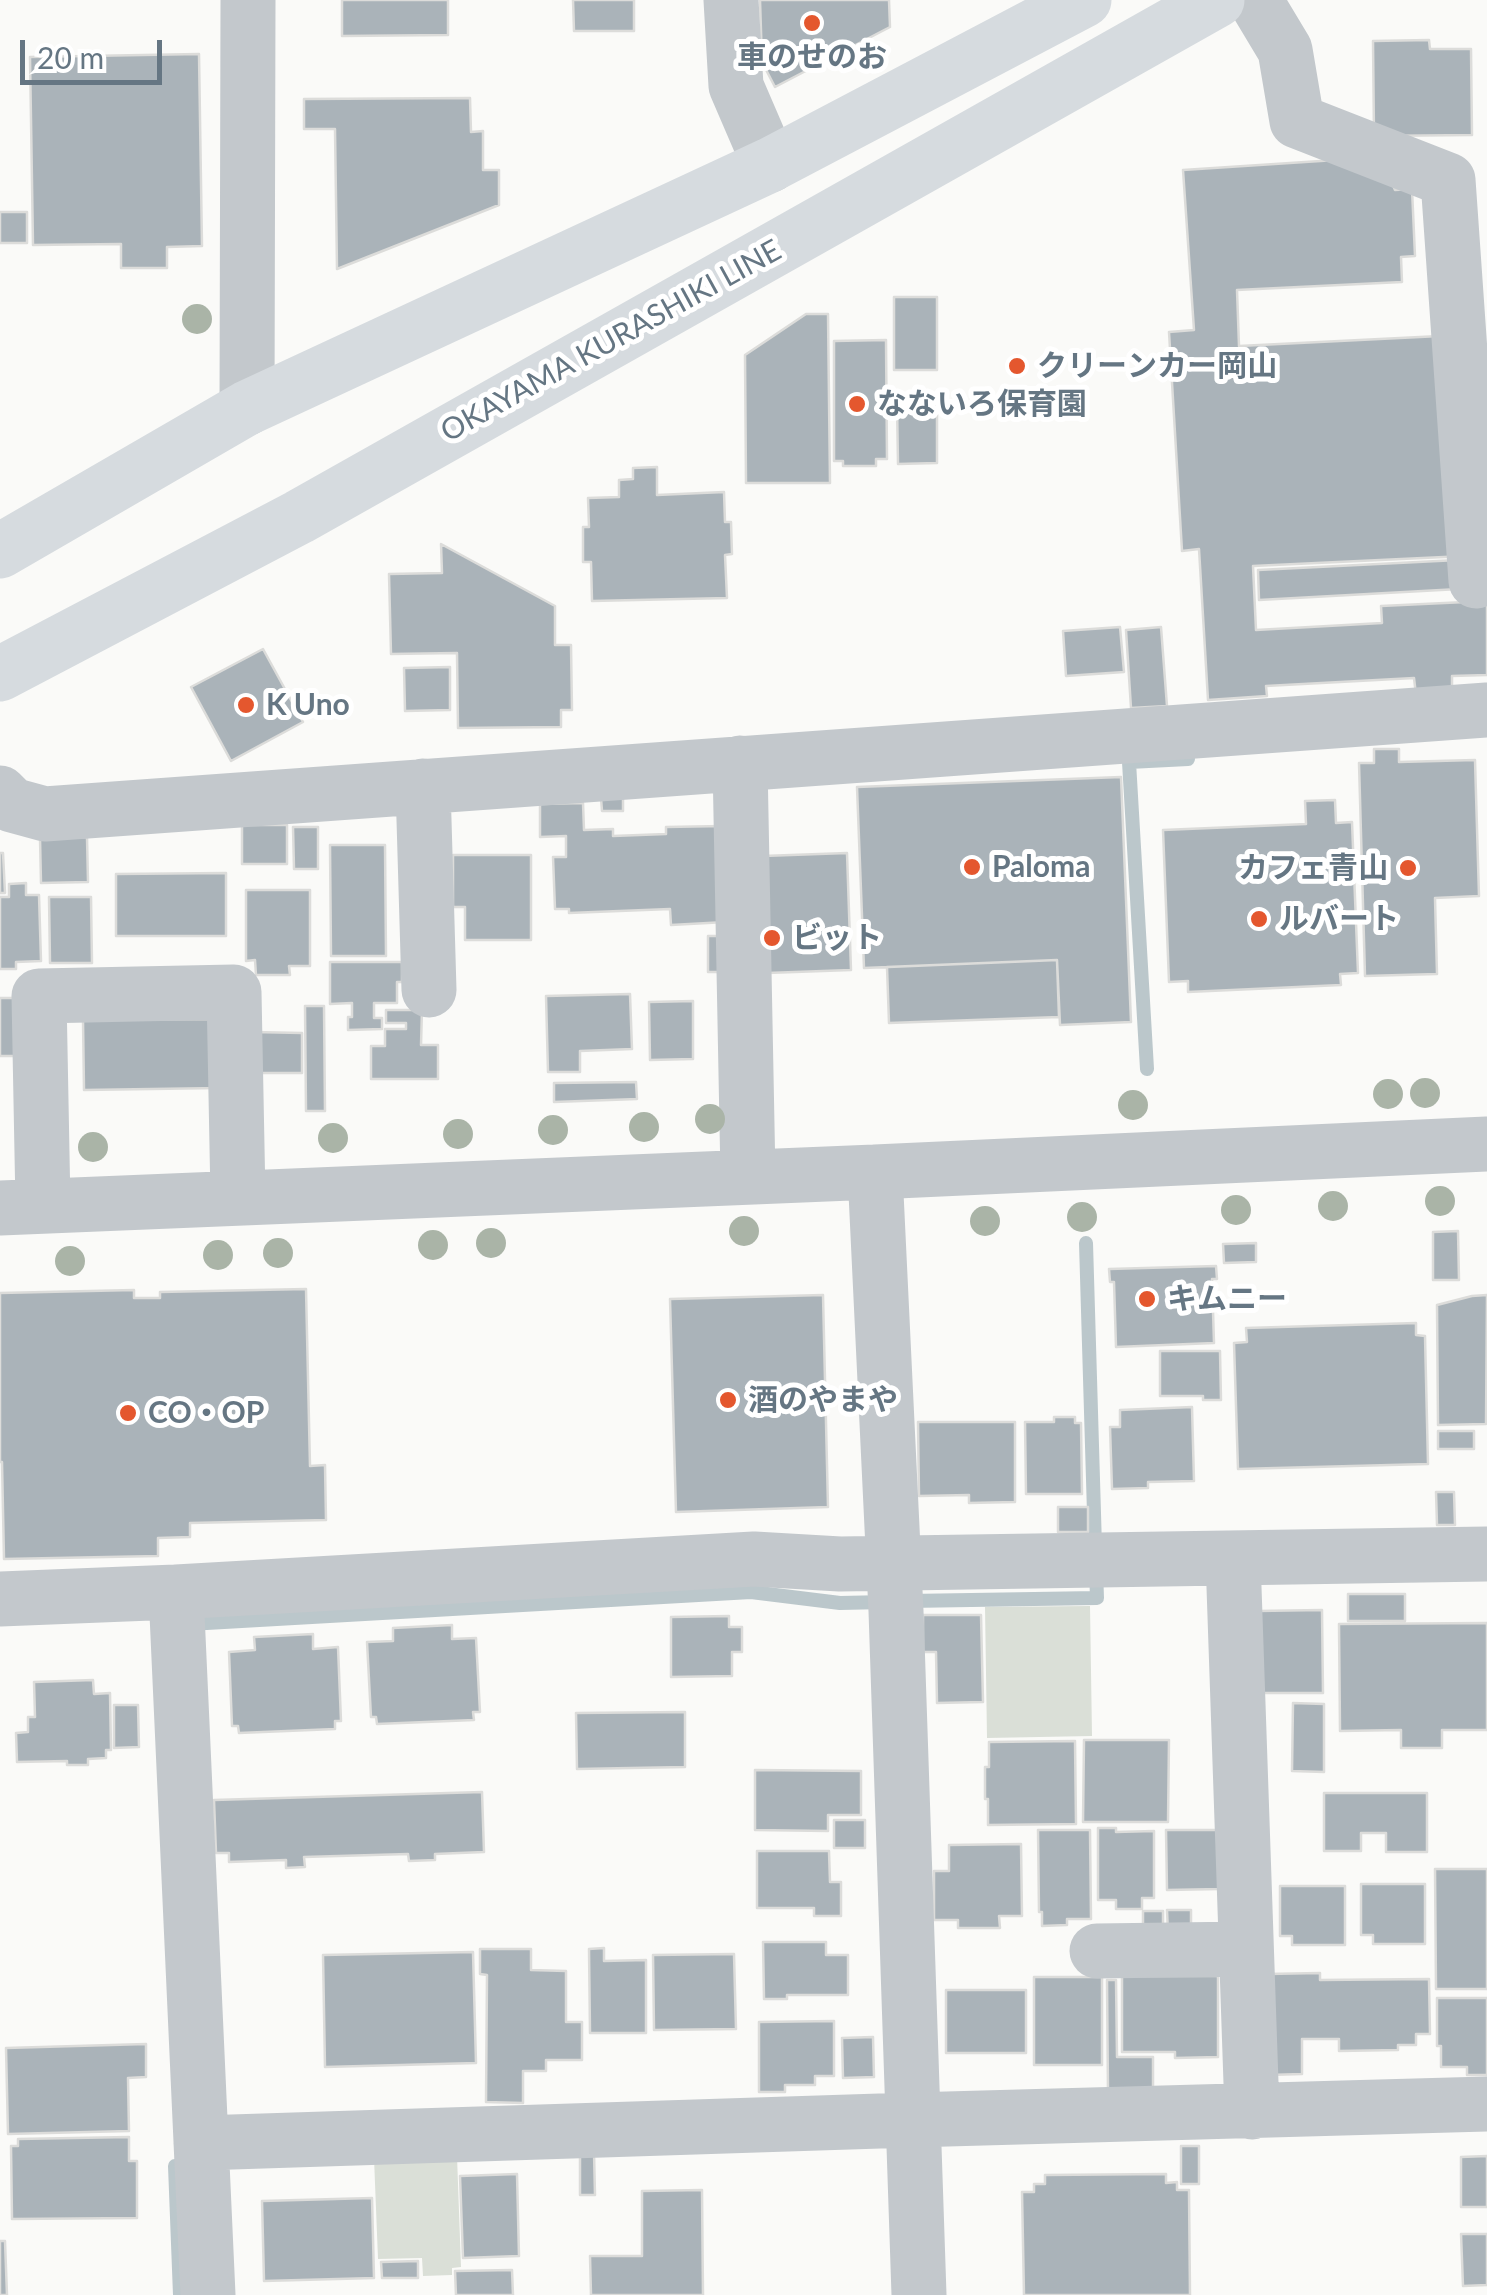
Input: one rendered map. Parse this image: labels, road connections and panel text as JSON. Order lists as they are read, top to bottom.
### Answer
{
  "streets": {
    "main road": ["OKAYAMA KURASHIKI LINE"]
  },
  "places": [
    "車のせのお",
    "クリーンカー岡山",
    "なないろ保育園",
    "K Uno",
    "Paloma",
    "カフェ青山",
    "ルバート",
    "ビット",
    "キムニー",
    "酒のやまや",
    "CO・OP"
  ],
  "scale_bar": "20 m"
}
